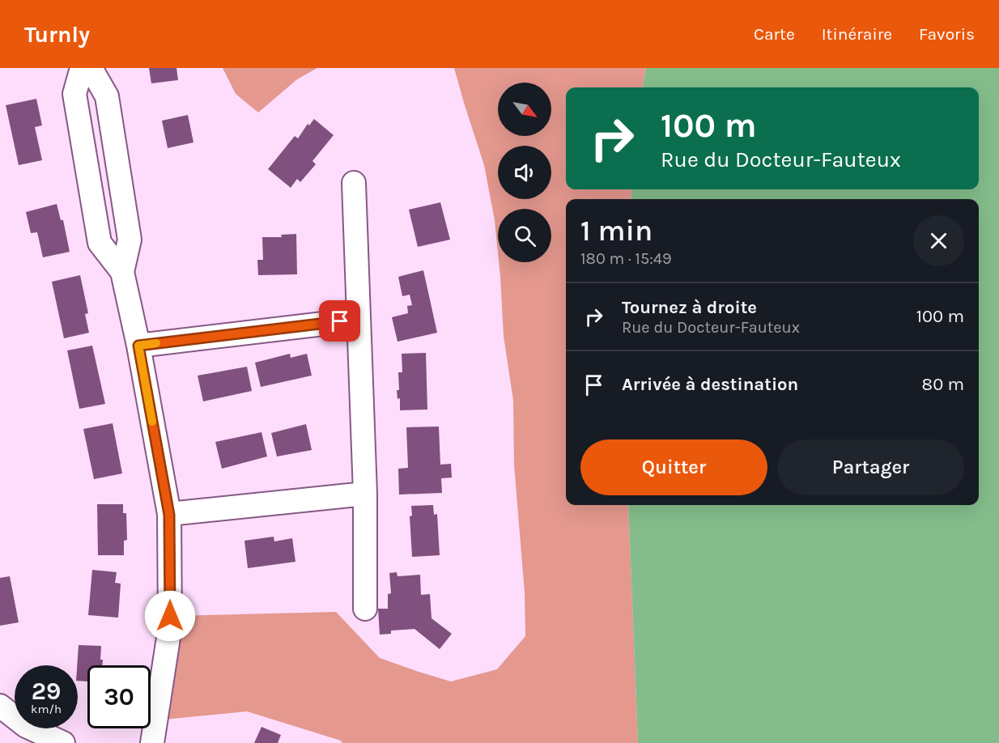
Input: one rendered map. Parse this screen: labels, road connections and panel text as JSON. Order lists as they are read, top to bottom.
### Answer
{
  "north": "bottom right",
  "page": {
    "header": "Turnly",
    "nav": ["Carte", "Itinéraire", "Favoris"],
    "turn": ["100 m", "Rue du Docteur-Fauteux"],
    "heading": ["1 min", "180 m · 15:49"],
    "list": [
      {
        "name": "Tournez à droite",
        "note": "Rue du Docteur-Fauteux",
        "value": "100 m"
      },
      {
        "name": "Arrivée à destination",
        "value": "80 m"
      }
    ],
    "buttons": ["Quitter", "Partager"],
    "speed": "29 km/h",
    "limit": "30"
  }
}
